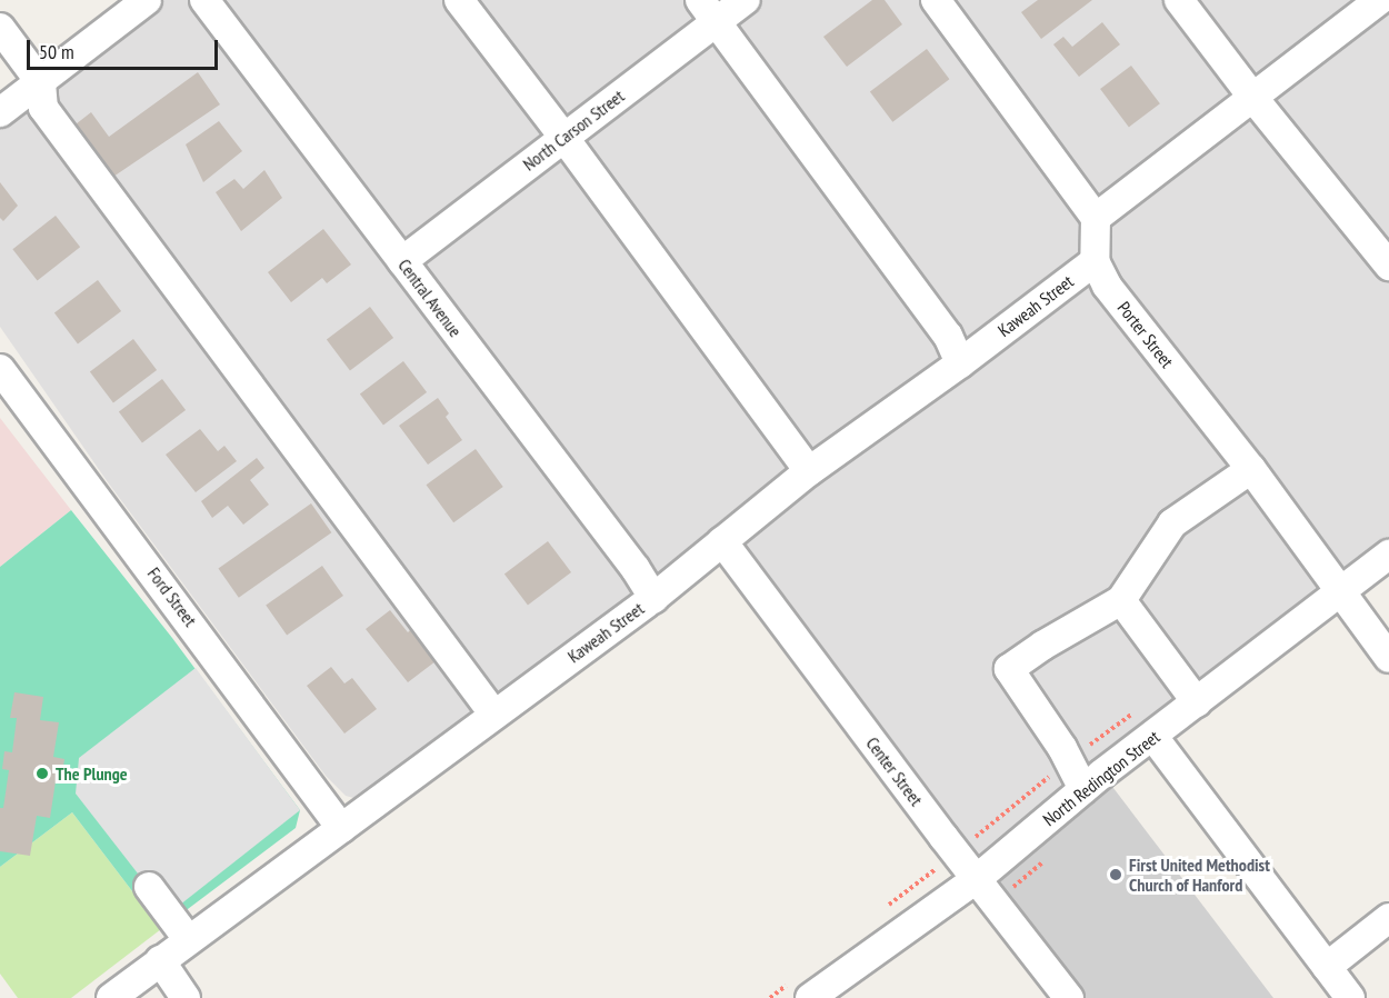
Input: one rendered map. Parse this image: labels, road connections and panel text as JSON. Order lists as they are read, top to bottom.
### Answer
{
  "streets": {
    "street": [
      "North Carson Street",
      "Central Avenue",
      "Kaweah Street",
      "Porter Street",
      "Ford Street",
      "Center Street",
      "North Redington Street"
    ]
  },
  "crossings": [
    ["North Carson Street", "Central Avenue"],
    ["Central Avenue", "Kaweah Street"],
    ["Kaweah Street", "Porter Street"],
    ["Kaweah Street", "Ford Street"],
    ["Kaweah Street", "Center Street"],
    ["Porter Street", "North Redington Street"],
    ["Center Street", "North Redington Street"]
  ],
  "places": ["The Plunge", "First United Methodist Church of Hanford"],
  "scale_bar": "50 m"
}
